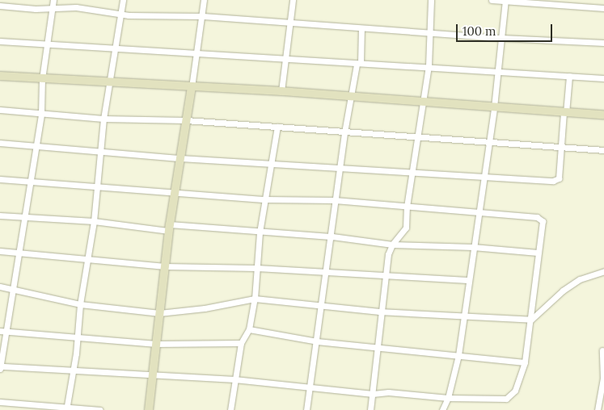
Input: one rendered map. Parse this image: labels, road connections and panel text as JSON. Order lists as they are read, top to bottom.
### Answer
{
  "scale_bar": "100 m"
}
